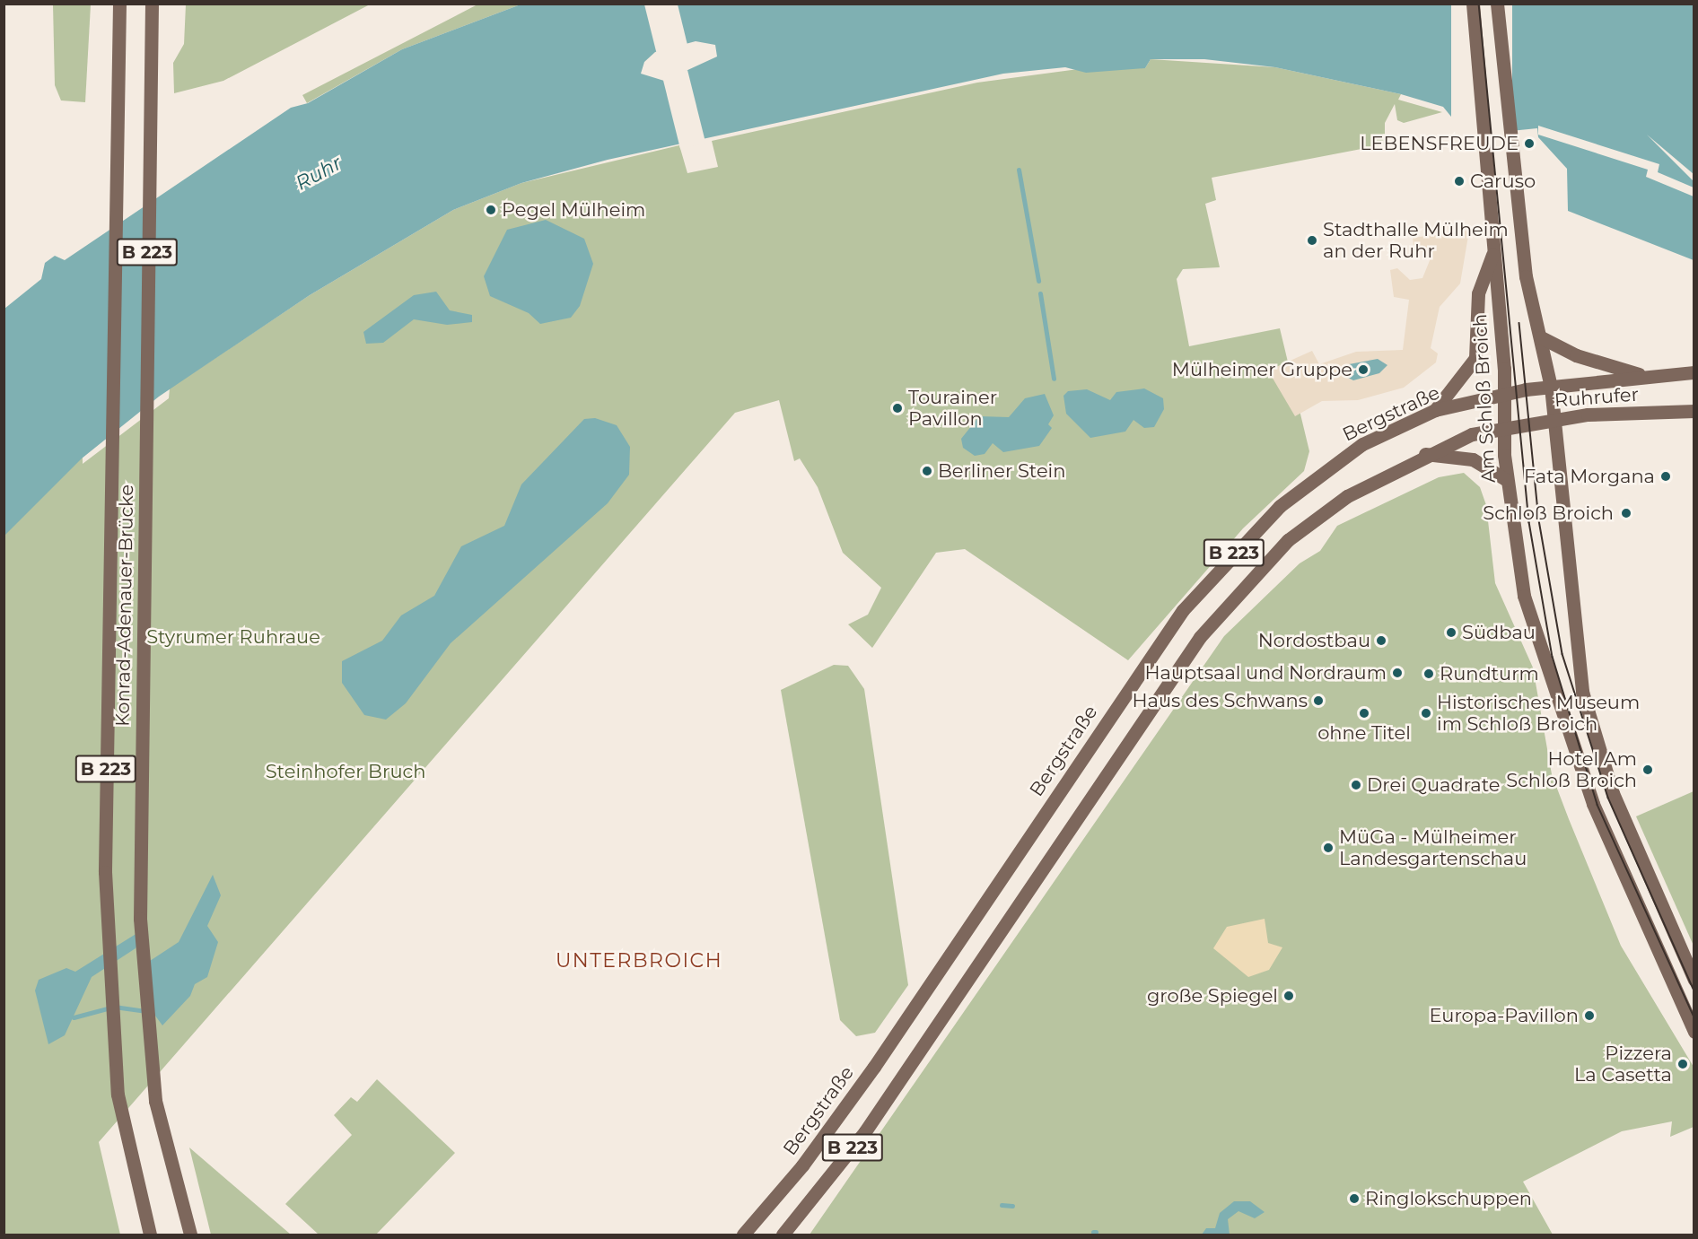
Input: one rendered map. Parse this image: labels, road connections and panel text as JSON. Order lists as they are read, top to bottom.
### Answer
{
  "streets": {
    "main road": [
      "B 223",
      "Ruhrufer",
      "Am Schloß Broich",
      "Bergstraße",
      "Konrad-Adenauer-Brücke"
    ]
  },
  "crossings": [
    ["B 223", "Ruhrufer"],
    ["B 223", "Am Schloß Broich"],
    ["Ruhrufer", "Am Schloß Broich"],
    ["Ruhrufer", "Bergstraße"],
    ["Am Schloß Broich", "Bergstraße"]
  ],
  "districts": ["UNTERBROICH"],
  "water": ["Ruhr"],
  "parks": ["Styrumer Ruhraue", "Steinhofer Bruch"],
  "places": [
    "LEBENSFREUDE",
    "Caruso",
    "Pegel Mülheim",
    "Stadthalle Mülheim an der Ruhr",
    "Mülheimer Gruppe",
    "Tourainer Pavillon",
    "Berliner Stein",
    "Fata Morgana",
    "Schloß Broich",
    "Südbau",
    "Nordostbau",
    "Hauptsaal und Nordraum",
    "Rundturm",
    "Haus des Schwans",
    "ohne Titel",
    "Historisches Museum im Schloß Broich",
    "Hotel Am Schloß Broich",
    "Drei Quadrate",
    "MüGa - Mülheimer Landesgartenschau",
    "große Spiegel",
    "Europa-Pavillon",
    "Pizzera La Casetta",
    "Ringlokschuppen"
  ]
}
